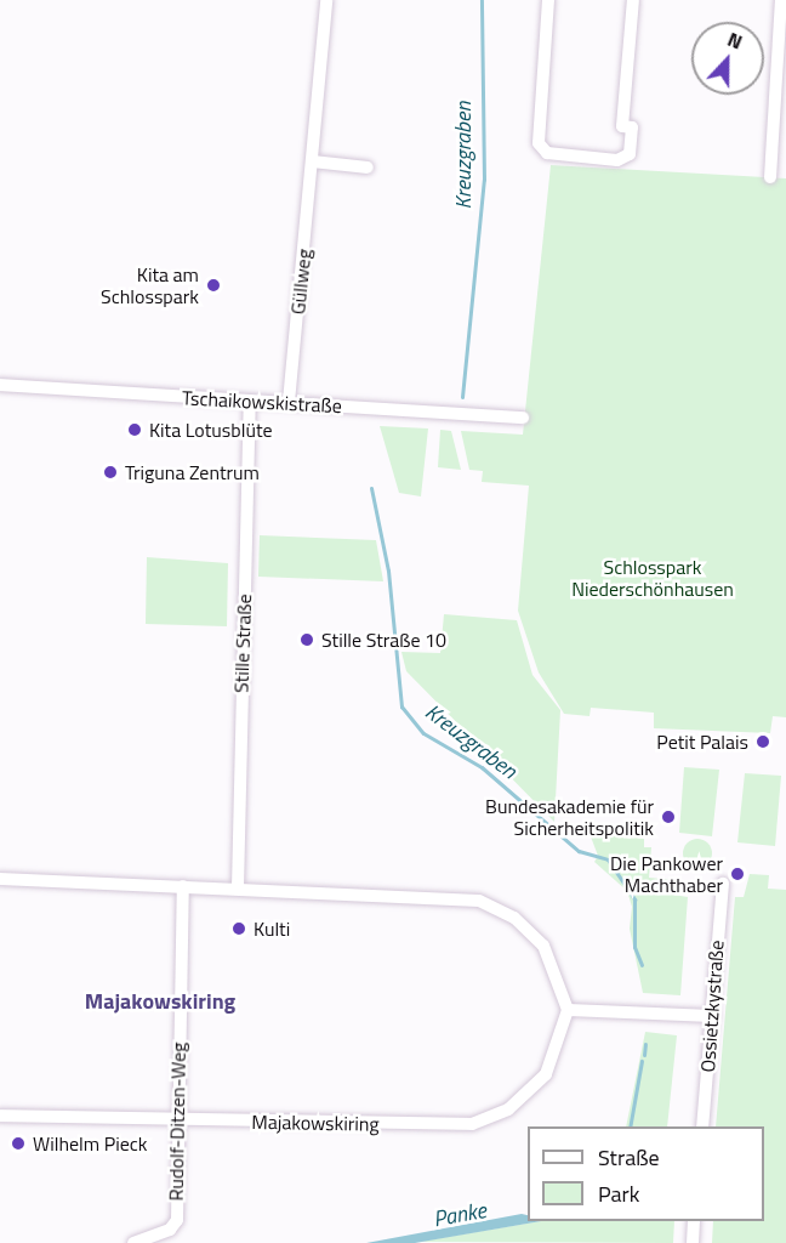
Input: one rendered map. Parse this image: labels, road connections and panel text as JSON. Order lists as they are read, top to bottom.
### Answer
{
  "streets": {
    "street": [
      "Güllweg",
      "Tschaikowskistraße",
      "Stille Straße",
      "Ossietzkystraße",
      "Rudolf-Ditzen-Weg",
      "Majakowskiring"
    ]
  },
  "crossings": [
    ["Güllweg", "Tschaikowskistraße"],
    ["Tschaikowskistraße", "Stille Straße"],
    ["Rudolf-Ditzen-Weg", "Majakowskiring"]
  ],
  "districts": ["Majakowskiring"],
  "water": ["Kreuzgraben", "Panke"],
  "parks": ["Schlosspark Niederschönhausen"],
  "places": [
    "Kita am Schlosspark",
    "Kita Lotusblüte",
    "Triguna Zentrum",
    "Stille Straße 10",
    "Petit Palais",
    "Bundesakademie für Sicherheitspolitik",
    "Die Pankower Machthaber",
    "Kulti",
    "Wilhelm Pieck"
  ],
  "legend": ["Straße", "Park"],
  "north": "top"
}
